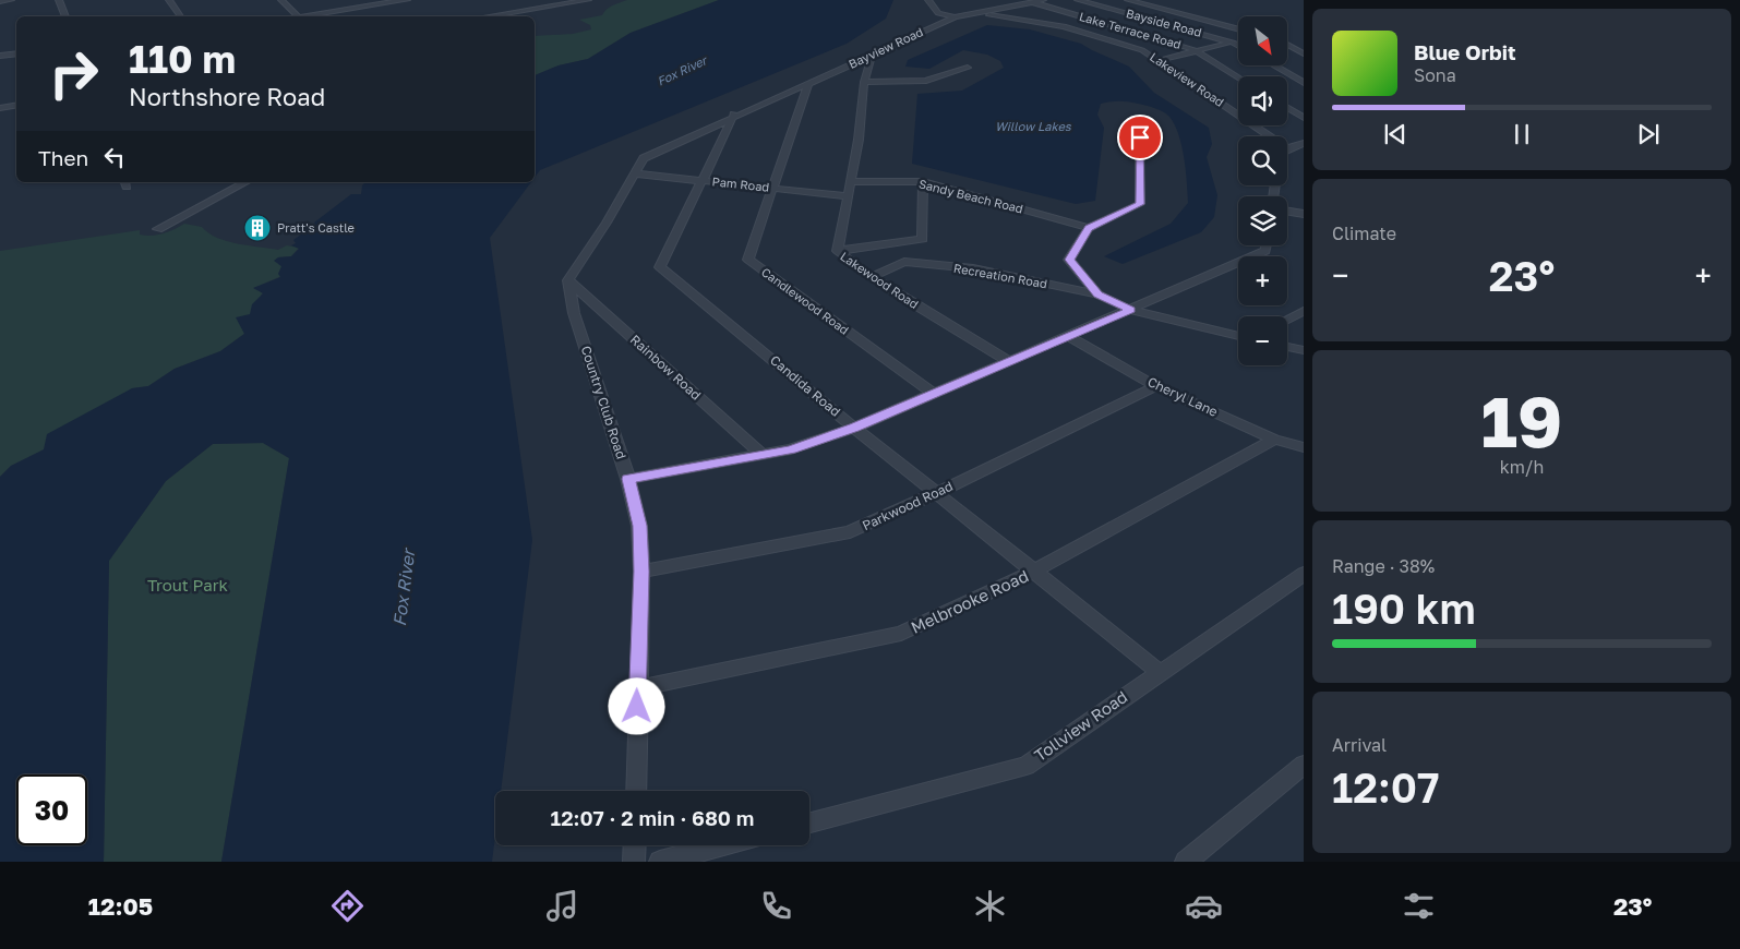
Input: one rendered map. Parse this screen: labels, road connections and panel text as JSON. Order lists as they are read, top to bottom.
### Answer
{
  "streets": {
    "street": [
      "Bayside Road",
      "Lake Terrace Road",
      "Bayview Road",
      "Lakeview Road",
      "Pam Road",
      "Sandy Beach Road",
      "Recreation Road",
      "Lakewood Road",
      "Candlewood Road",
      "Rainbow Road",
      "Candida Road",
      "Cheryl Lane",
      "Country Club Road",
      "Parkwood Road",
      "Melbrooke Road",
      "Tollview Road"
    ]
  },
  "crossings": [
    ["Lake Terrace Road", "Bayview Road"],
    ["Bayview Road", "Lakeview Road"],
    ["Bayview Road", "Lakewood Road"],
    ["Bayview Road", "Candlewood Road"],
    ["Bayview Road", "Candida Road"],
    ["Pam Road", "Lakewood Road"],
    ["Pam Road", "Candlewood Road"],
    ["Pam Road", "Candida Road"],
    ["Sandy Beach Road", "Lakewood Road"],
    ["Recreation Road", "Lakewood Road"],
    ["Rainbow Road", "Country Club Road"],
    ["Candida Road", "Parkwood Road"],
    ["Candida Road", "Melbrooke Road"],
    ["Candida Road", "Tollview Road"],
    ["Cheryl Lane", "Parkwood Road"],
    ["Cheryl Lane", "Melbrooke Road"],
    ["Country Club Road", "Parkwood Road"],
    ["Country Club Road", "Melbrooke Road"]
  ],
  "water": ["Fox River", "Willow Lakes"],
  "parks": ["Trout Park"],
  "places": {
    "building": ["Pratt's Castle"]
  },
  "north": "bottom right",
  "page": {
    "map_buttons": ["+", "−"],
    "turn": ["110 m", "Northshore Road"],
    "song": ["Blue Orbit", "Sona"],
    "then": "Then",
    "tile": [
      "Climate",
      ["19", "km/h"],
      ["Range · 38%", "190 km"],
      ["Arrival", "12:07"]
    ],
    "heat": ["−", "23°", "+"],
    "limit": "30",
    "trip": "12:07 · 2 min · 680 m",
    "tabs": ["12:05", "23°"]
  }
}
